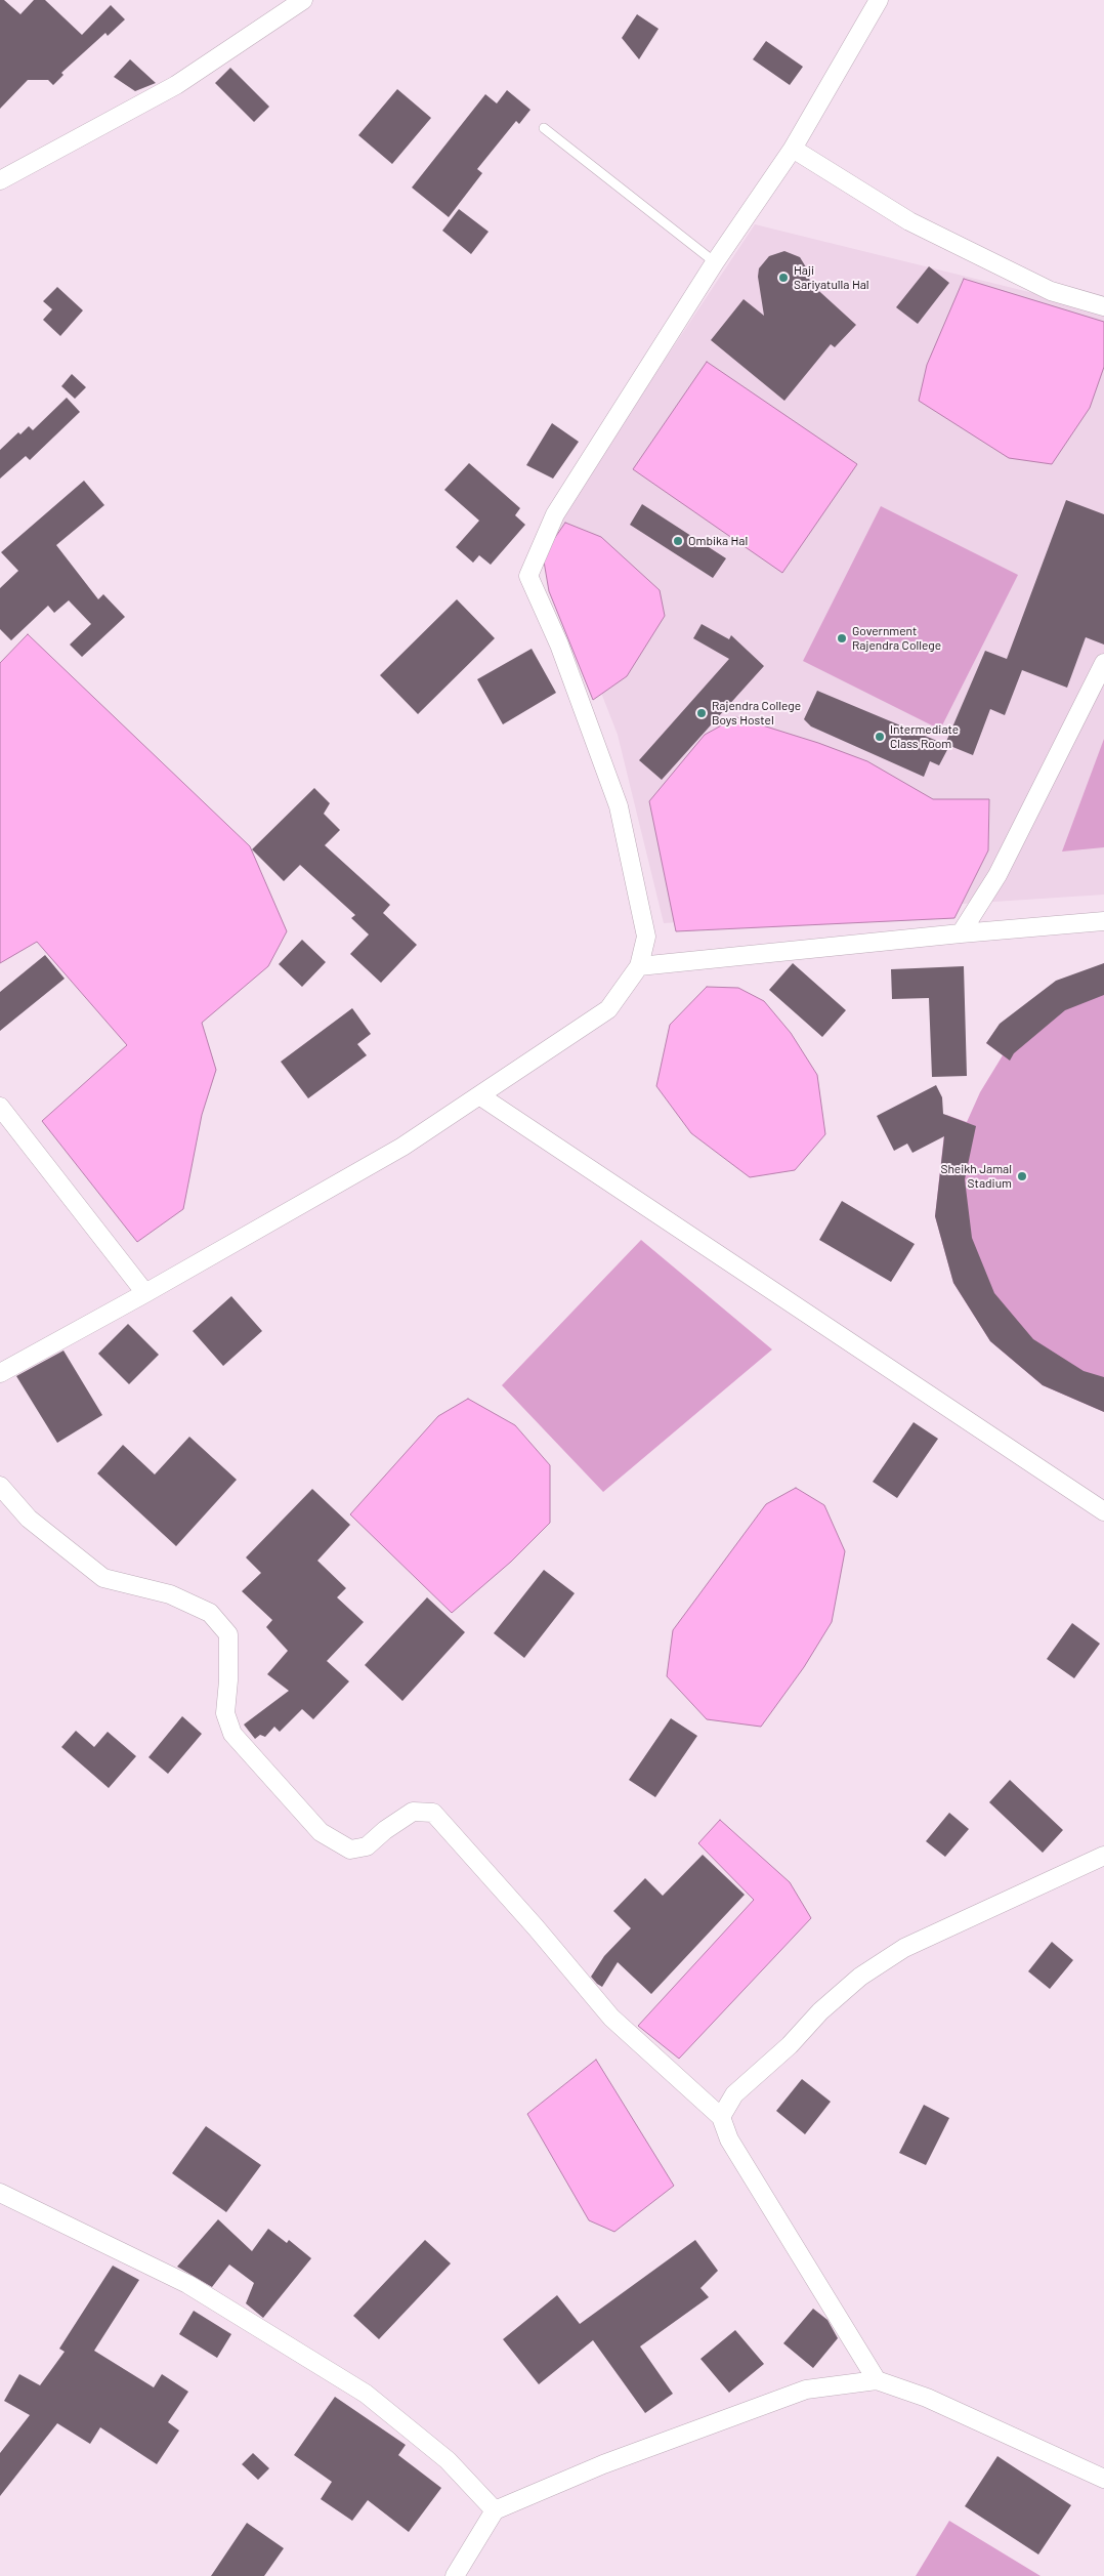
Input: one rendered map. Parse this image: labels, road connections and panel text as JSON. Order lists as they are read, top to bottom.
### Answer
{
  "places": [
    "Haji Sariyatulla Hal",
    "Ombika Hal",
    "Government Rajendra College",
    "Rajendra College Boys Hostel",
    "Intermediate Class Room",
    "Sheikh Jamal Stadium"
  ]
}
